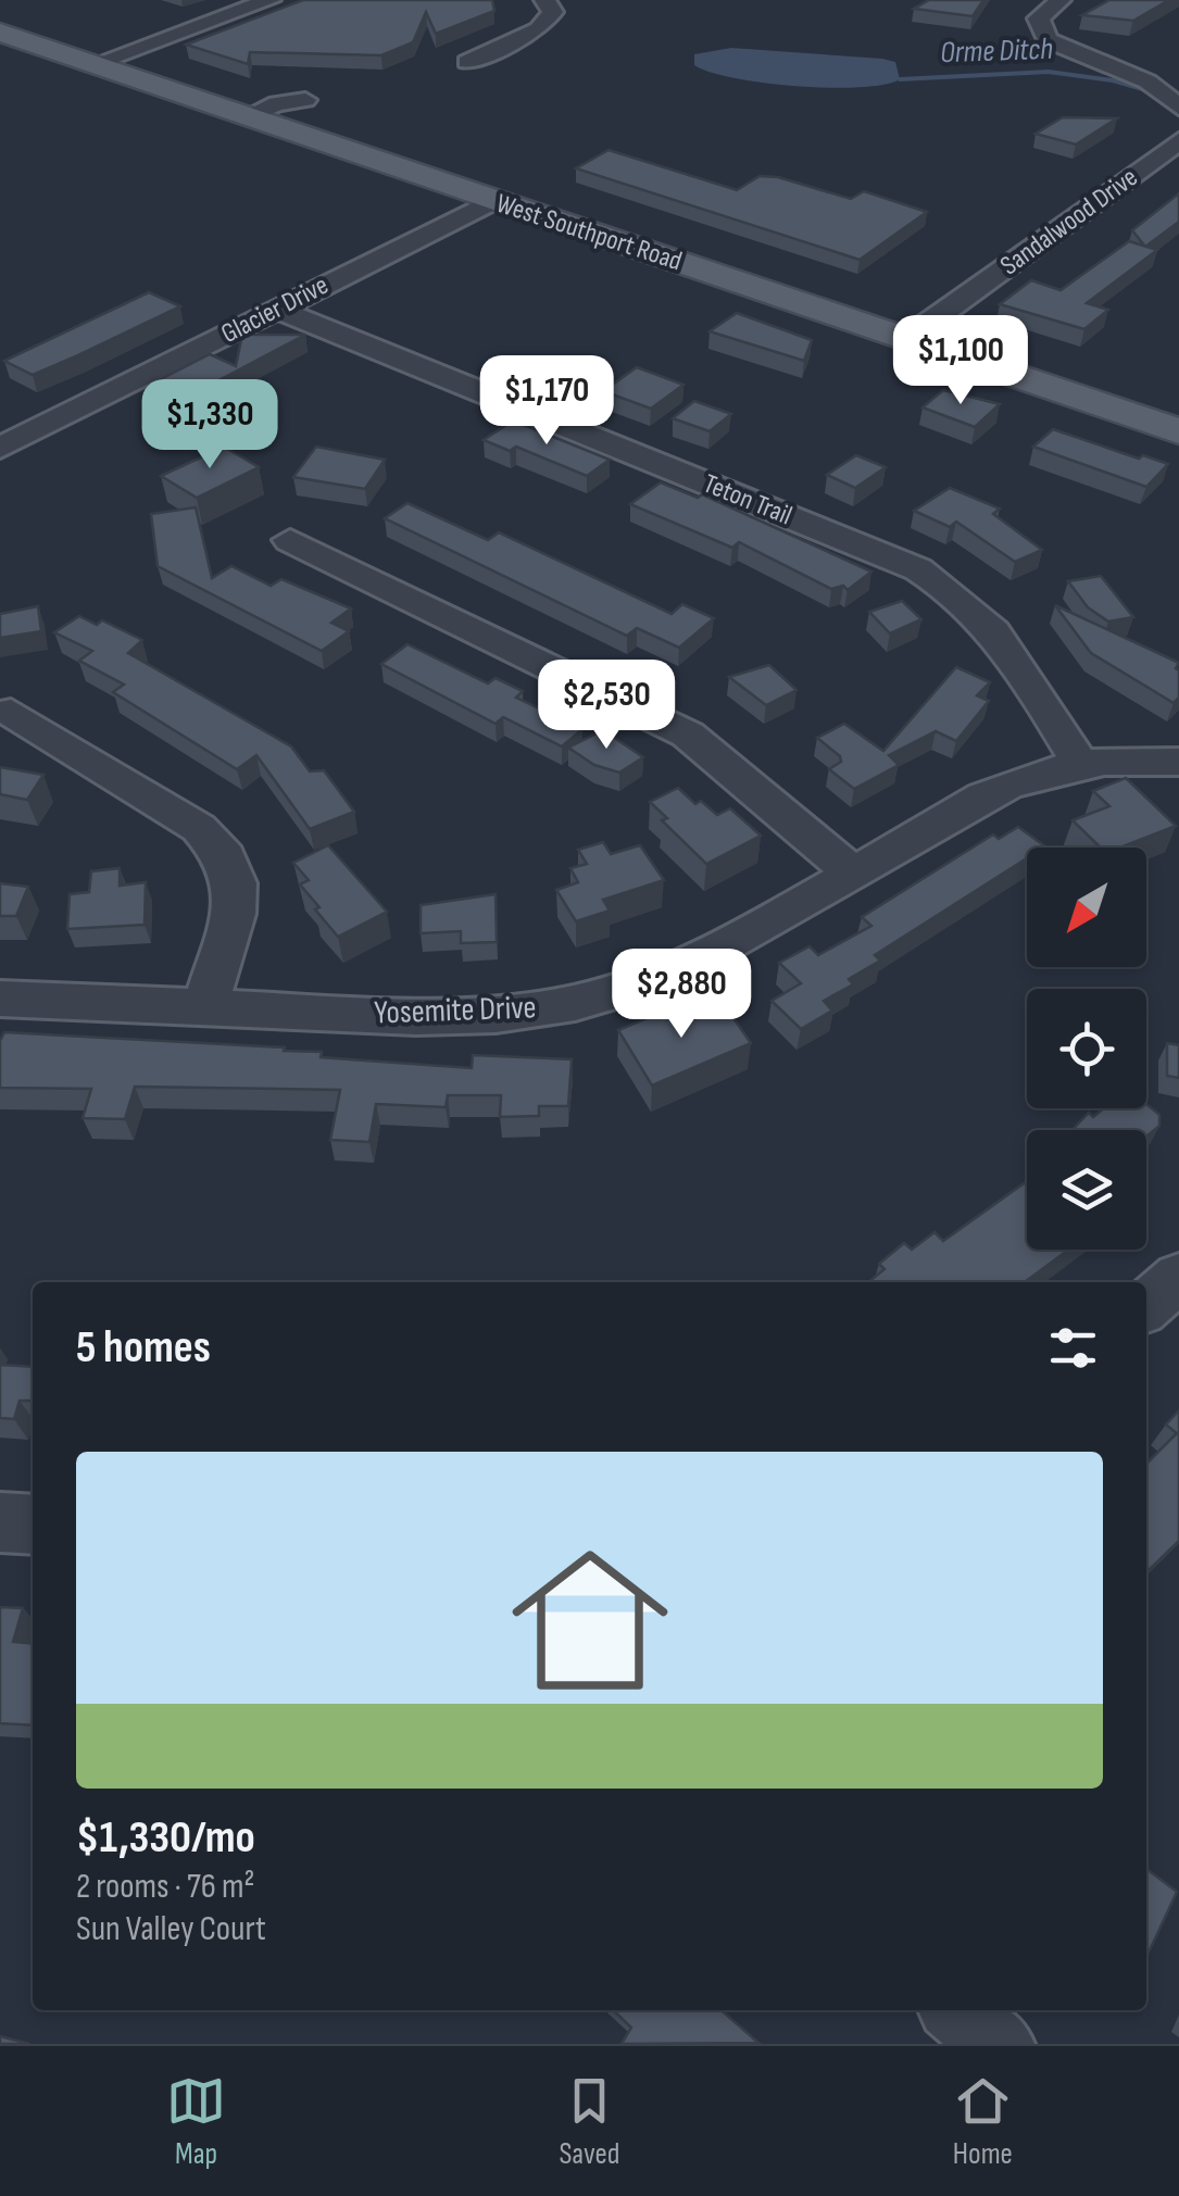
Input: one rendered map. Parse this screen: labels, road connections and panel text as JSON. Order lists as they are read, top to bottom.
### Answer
{
  "streets": {
    "main road": ["West Southport Road"],
    "street": [
      "Sandalwood Drive",
      "Glacier Drive",
      "Teton Trail",
      "Yosemite Drive"
    ]
  },
  "crossings": [
    ["Sandalwood Drive", "West Southport Road"],
    ["West Southport Road", "Glacier Drive"],
    ["Glacier Drive", "Teton Trail"],
    ["Teton Trail", "Yosemite Drive"]
  ],
  "water": ["Orme Ditch"],
  "north": "bottom left",
  "page": {
    "price": [
      "$1,100",
      "$1,170",
      "$1,330",
      "$2,530",
      "$2,880"
    ],
    "heading": "5 homes",
    "list": [
      {
        "name": "$1,330/mo",
        "note": "2 rooms · 76 m² · Sun Valley Court"
      }
    ],
    "tabs": ["Map", "Saved", "Home"]
  }
}
